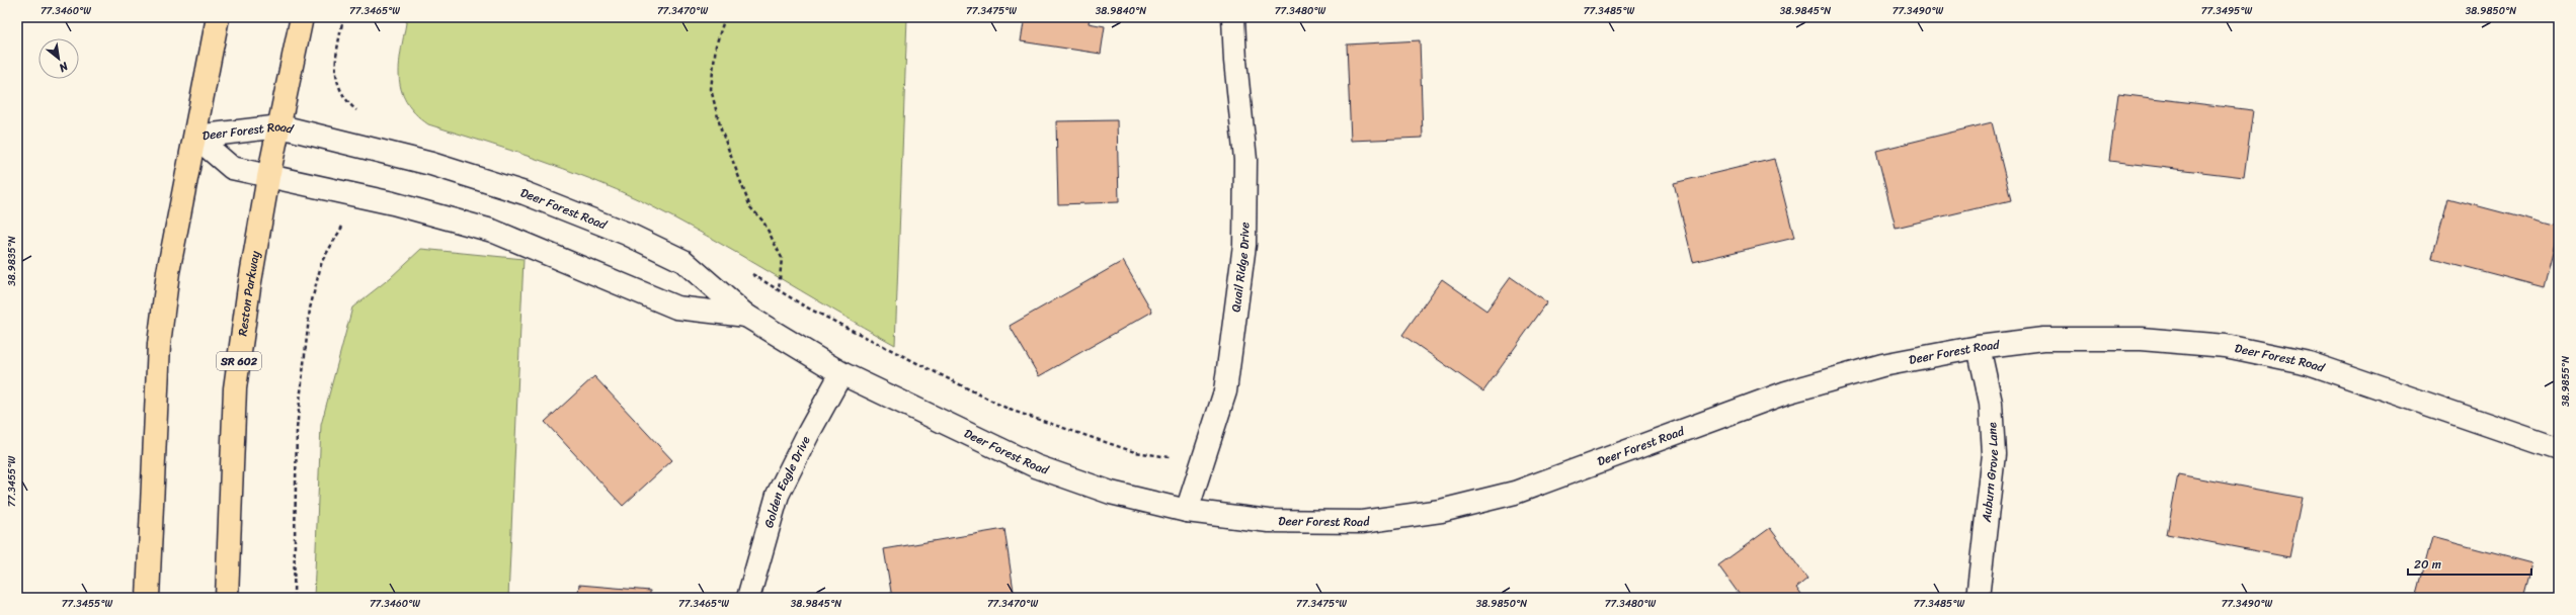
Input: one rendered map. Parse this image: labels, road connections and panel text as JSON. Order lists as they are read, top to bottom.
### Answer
{
  "streets": {
    "main road": ["Reston Parkway", "SR 602"],
    "street": [
      "Deer Forest Road",
      "Quail Ridge Drive",
      "Auburn Grove Lane",
      "Golden Eagle Drive"
    ]
  },
  "crossings": [
    ["Deer Forest Road", "Quail Ridge Drive"],
    ["Deer Forest Road", "Reston Parkway"],
    ["Deer Forest Road", "Auburn Grove Lane"],
    ["Deer Forest Road", "Golden Eagle Drive"]
  ],
  "scale_bar": "20 m",
  "north": "bottom right",
  "coordinates": [
    "77.3460°W",
    "77.3465°W",
    "77.3470°W",
    "77.3475°W",
    "38.9840°N",
    "77.3480°W",
    "77.3485°W",
    "38.9845°N",
    "77.3490°W",
    "77.3495°W",
    "38.9850°N",
    "38.9835°N",
    "38.9855°N",
    "77.3455°W"
  ]
}
